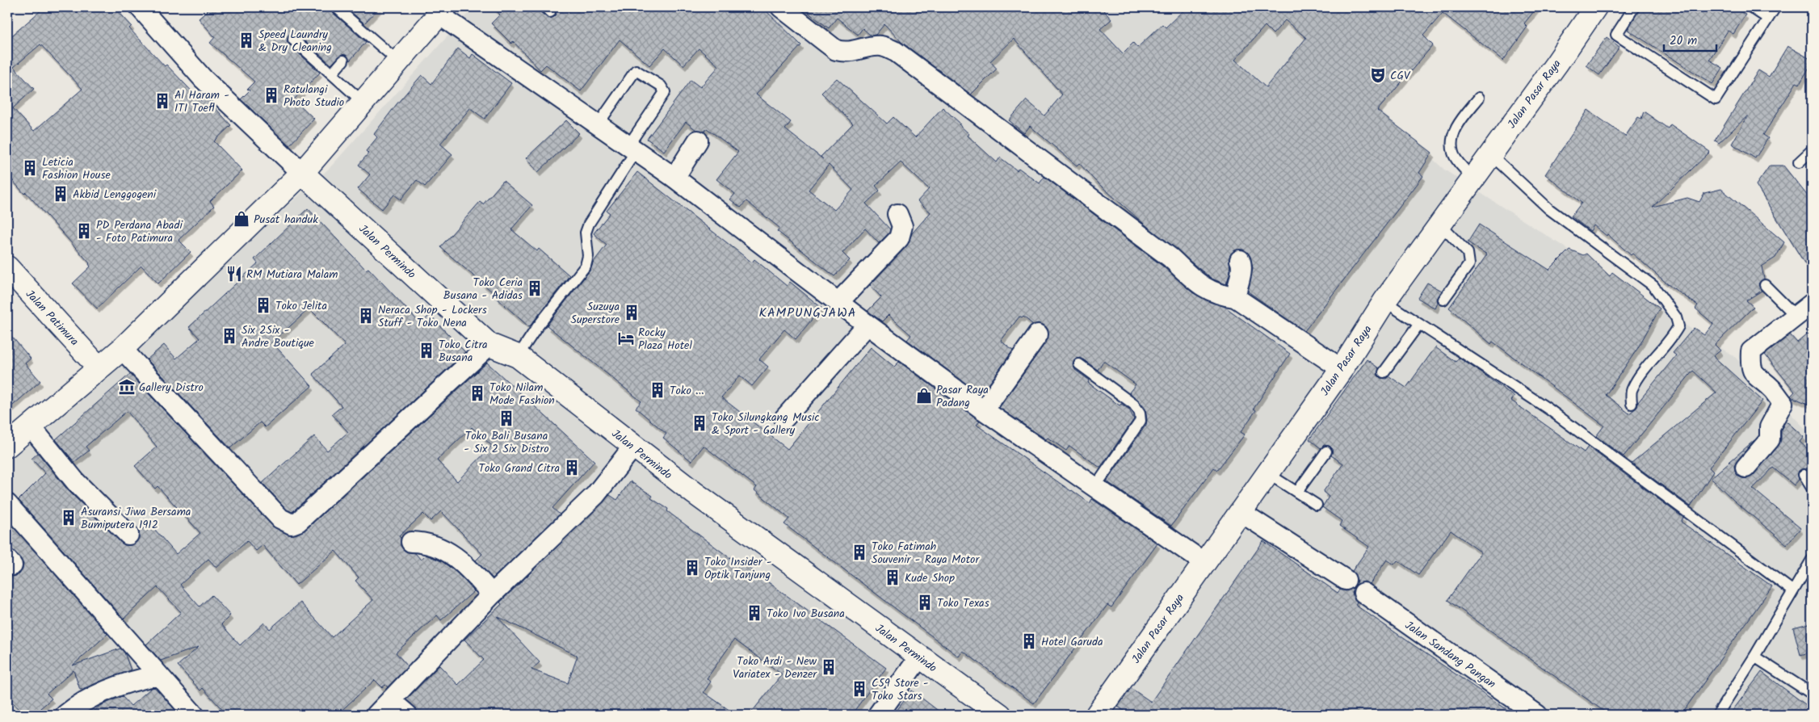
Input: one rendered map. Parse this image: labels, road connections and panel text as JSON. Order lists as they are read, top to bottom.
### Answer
{
  "streets": {
    "main road": ["Jalan Pasar Raya", "Jalan Permindo", "Jalan Patimura"],
    "street": ["Jalan Sandang Pangan"]
  },
  "districts": ["KAMPUNGJAWA"],
  "places": {
    "building": [
      "Speed Laundry & Dry Cleaning",
      "Ratulangi Photo Studio",
      "Al Haram - ITI Toefl",
      "Leticia Fashion House",
      "Akbid Lenggogeni",
      "PD Perdana Abadi - Foto Patimura",
      "Toko Ceria Busana - Adidas",
      "Toko Jelita",
      "Suzuya Superstore",
      "Neraca Shop - Lockers Stuff - Toko Nena",
      "Six 2Six - Andre Boutique",
      "Toko Citra Busana",
      "Toko ...",
      "Toko Nilam Mode Fashion",
      "Toko Bali Busana - Six 2 Six Distro",
      "Toko Silungkang Music & Sport - Gallery",
      "Toko Grand Citra",
      "Asuransi Jiwa Bersama Bumiputera 1912",
      "Toko Fatimah Souvenir - Raya Motor",
      "Toko Insider - Optik Tanjung",
      "Kude Shop",
      "Toko Texas",
      "Toko Ivo Busana",
      "Hotel Garuda",
      "Toko Ardi - New Variatex - Denzer",
      "C59 Store - Toko Stars"
    ],
    "theatre": ["CGV"],
    "shop": ["Pusat handuk", "Pasar Raya Padang"],
    "restaurant": ["RM Mutiara Malam"],
    "hotel": ["Rocky Plaza Hotel"],
    "museum": ["Gallery Distro"]
  },
  "scale_bar": "20 m"
}
